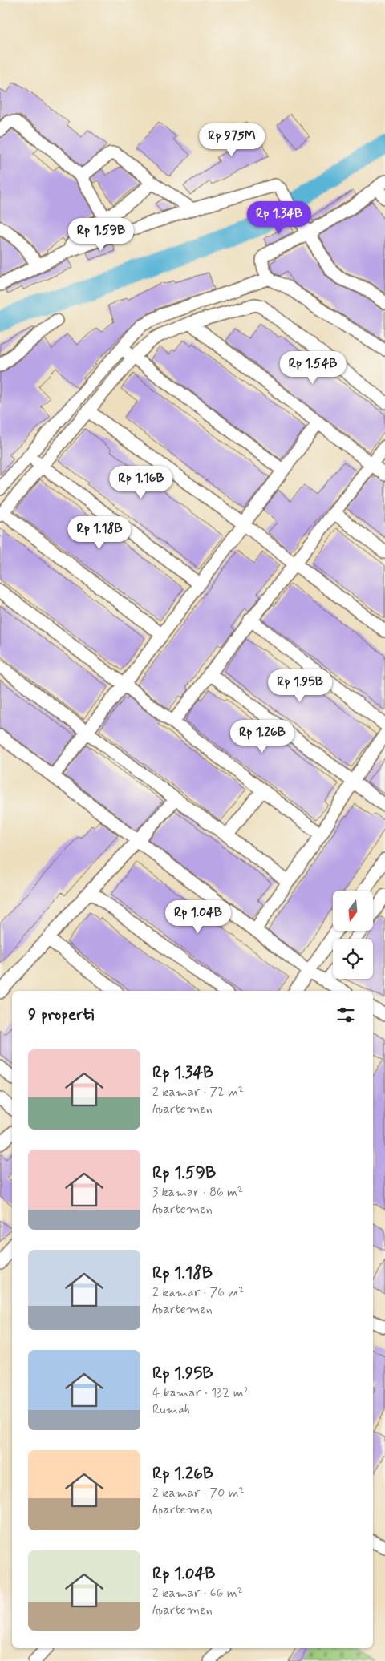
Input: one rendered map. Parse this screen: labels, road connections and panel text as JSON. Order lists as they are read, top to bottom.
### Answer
{
  "north": "bottom",
  "page": {
    "price": [
      "Rp 975M",
      "Rp 1.34B",
      "Rp 1.59B",
      "Rp 1.54B",
      "Rp 1.16B",
      "Rp 1.18B",
      "Rp 1.95B",
      "Rp 1.26B",
      "Rp 1.04B"
    ],
    "heading": "9 properti",
    "list": [
      {
        "name": "Rp 1.34B",
        "note": "2 kamar · 72 m² · Apartemen"
      },
      {
        "name": "Rp 1.59B",
        "note": "3 kamar · 86 m² · Apartemen"
      },
      {
        "name": "Rp 1.18B",
        "note": "2 kamar · 76 m² · Apartemen"
      },
      {
        "name": "Rp 1.95B",
        "note": "4 kamar · 132 m² · Rumah"
      },
      {
        "name": "Rp 1.26B",
        "note": "2 kamar · 70 m² · Apartemen"
      },
      {
        "name": "Rp 1.04B",
        "note": "2 kamar · 66 m² · Apartemen"
      }
    ]
  }
}
